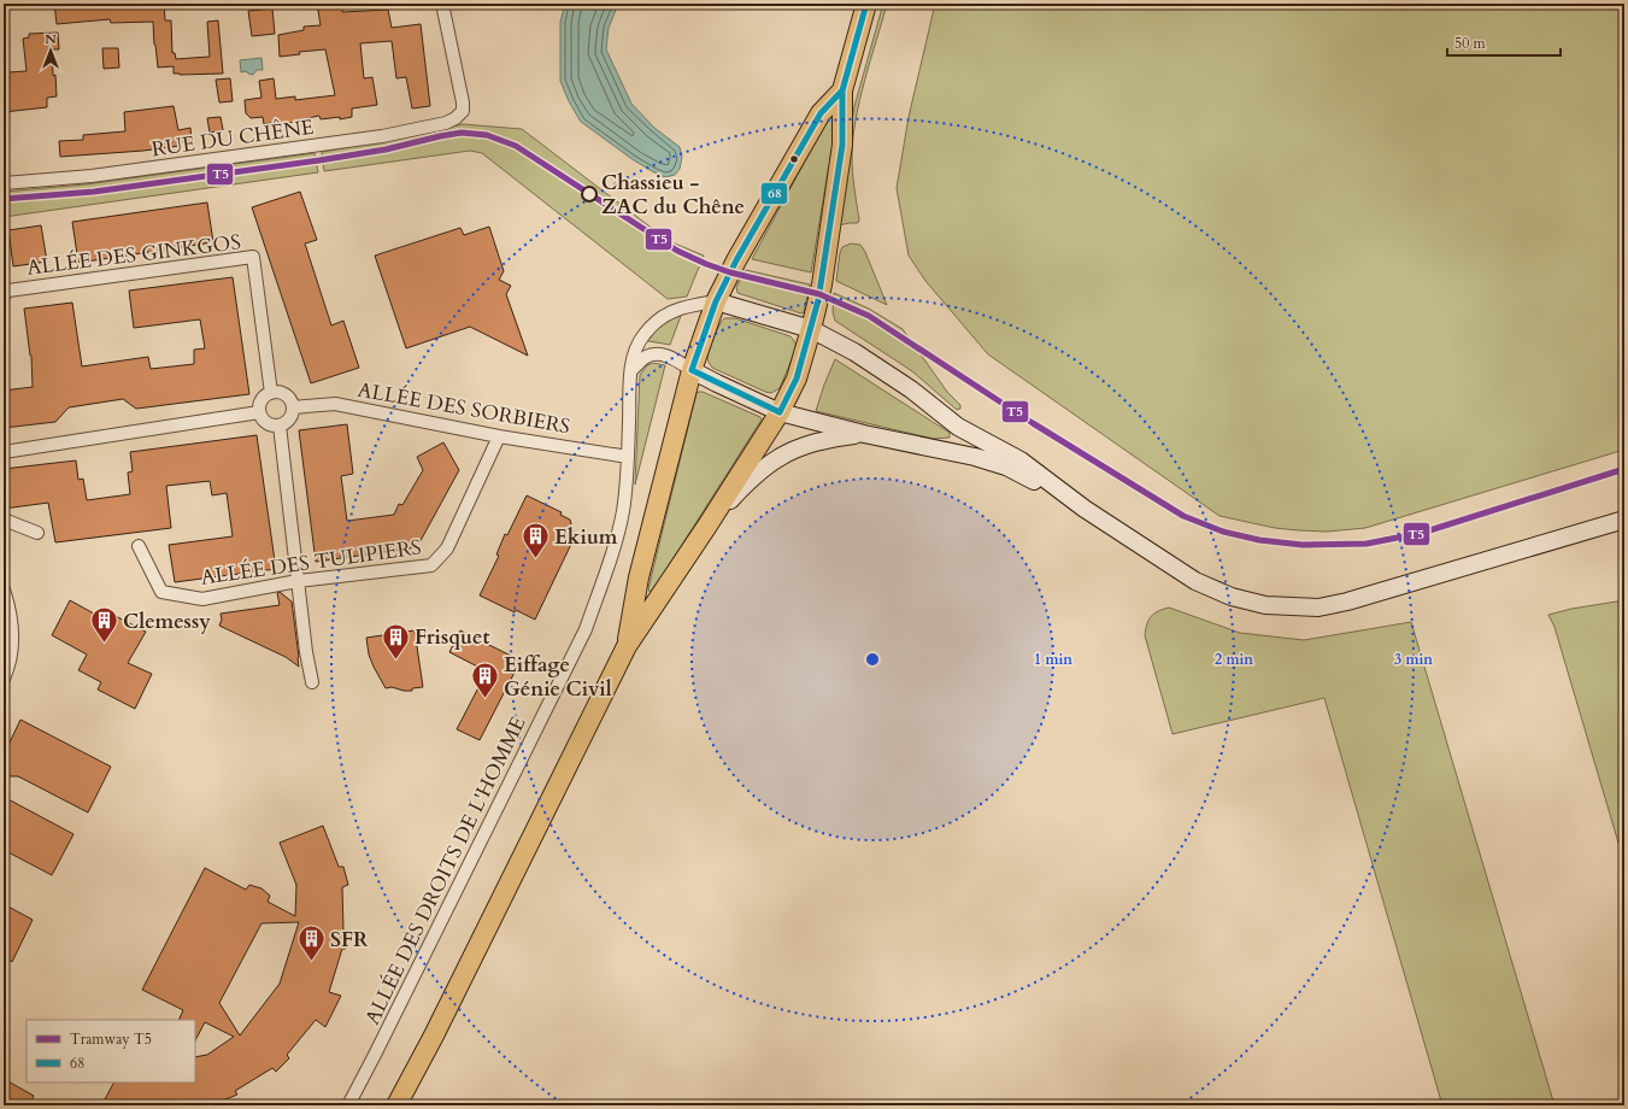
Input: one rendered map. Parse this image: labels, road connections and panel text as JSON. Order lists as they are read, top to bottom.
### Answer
{
  "streets": {
    "street": [
      "RUE DU CHÊNE",
      "ALLÉE DES GINKGOS",
      "ALLÉE DES SORBIERS",
      "ALLÉE DES TULIPIERS",
      "ALLÉE DES DROITS DE L'HOMME"
    ]
  },
  "crossings": [
    ["ALLÉE DES GINKGOS", "ALLÉE DES SORBIERS"],
    ["ALLÉE DES SORBIERS", "ALLÉE DES TULIPIERS"],
    ["ALLÉE DES SORBIERS", "ALLÉE DES DROITS DE L'HOMME"]
  ],
  "places": {
    "other": ["Chassieu - ZAC du Chêne"],
    "building": [
      "Ekium",
      "Clemessy",
      "Frisquet",
      "Eiffage Génie Civil",
      "SFR"
    ]
  },
  "lines": ["transit line 68", "tram line T5"],
  "legend": ["Tramway T5", "68"],
  "scale_bar": "50 m",
  "north": "top",
  "rings": ["1 min", "2 min", "3 min"]
}
